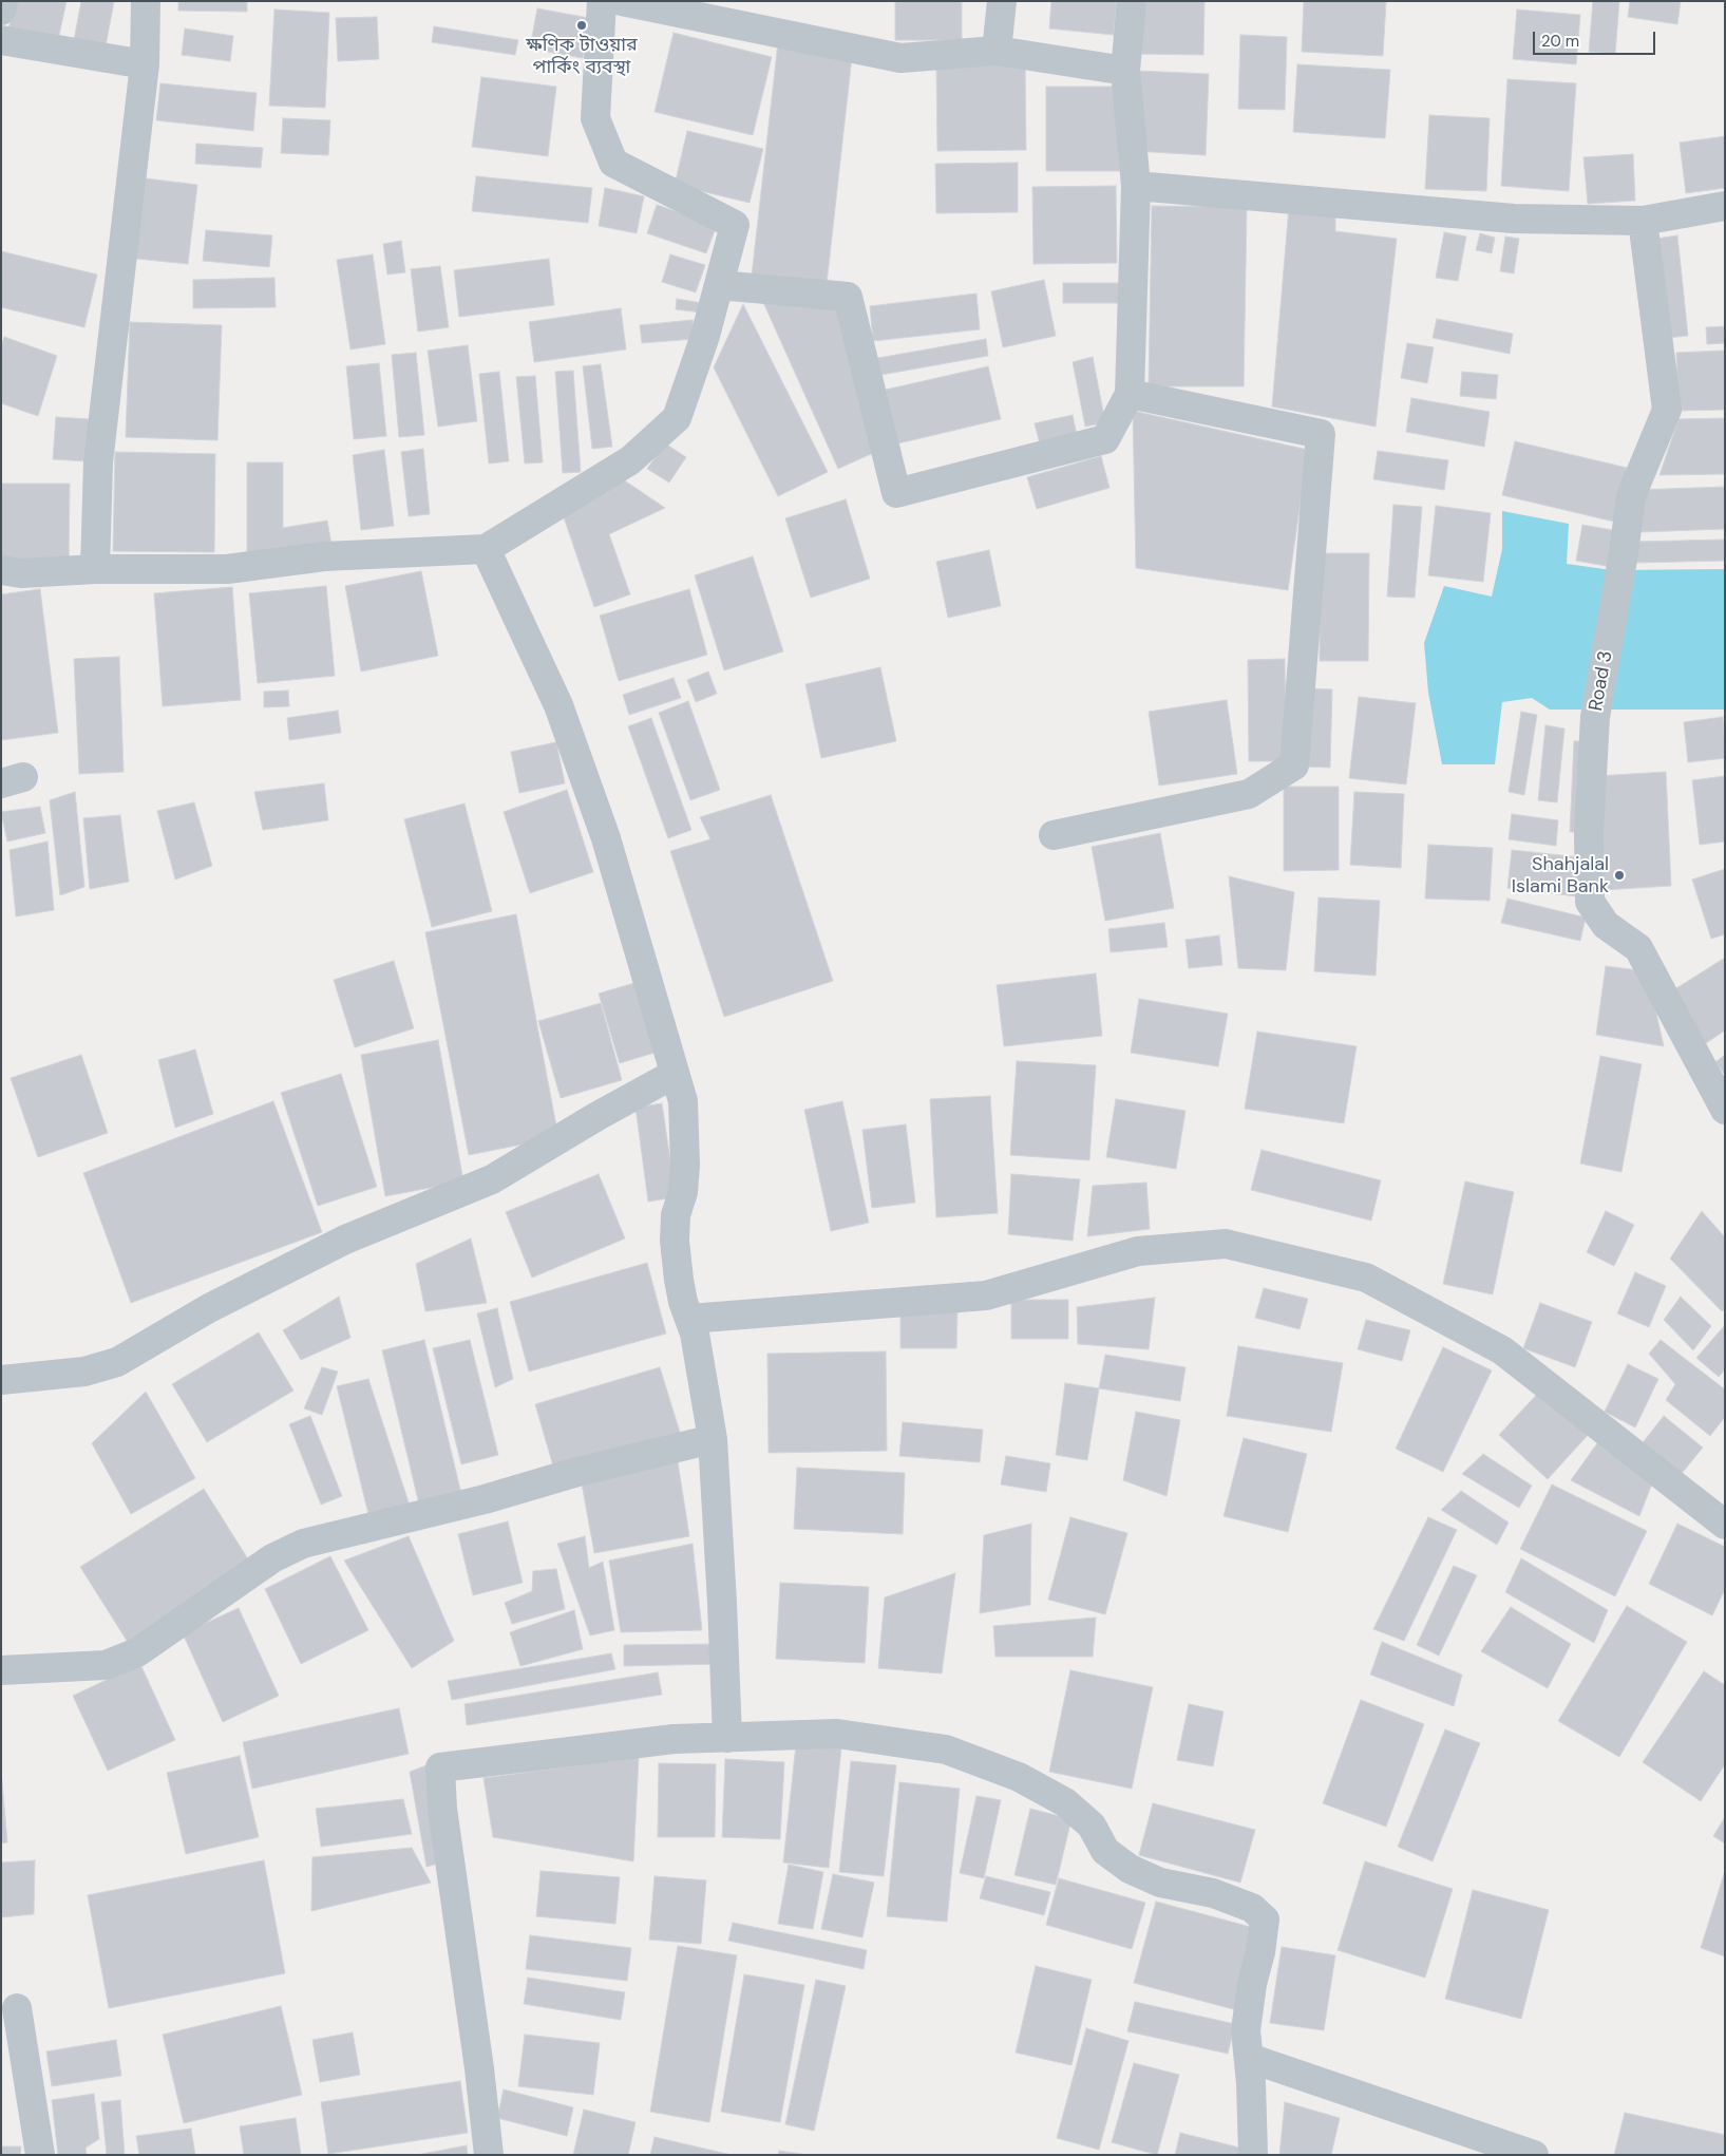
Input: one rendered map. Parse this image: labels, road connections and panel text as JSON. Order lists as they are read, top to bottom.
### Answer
{
  "streets": {
    "street": ["Road 3"]
  },
  "places": ["ক্ষণিক টাওয়ার পার্কিং ব্যবস্থা", "Shahjalal Islami Bank"],
  "scale_bar": "20 m"
}
